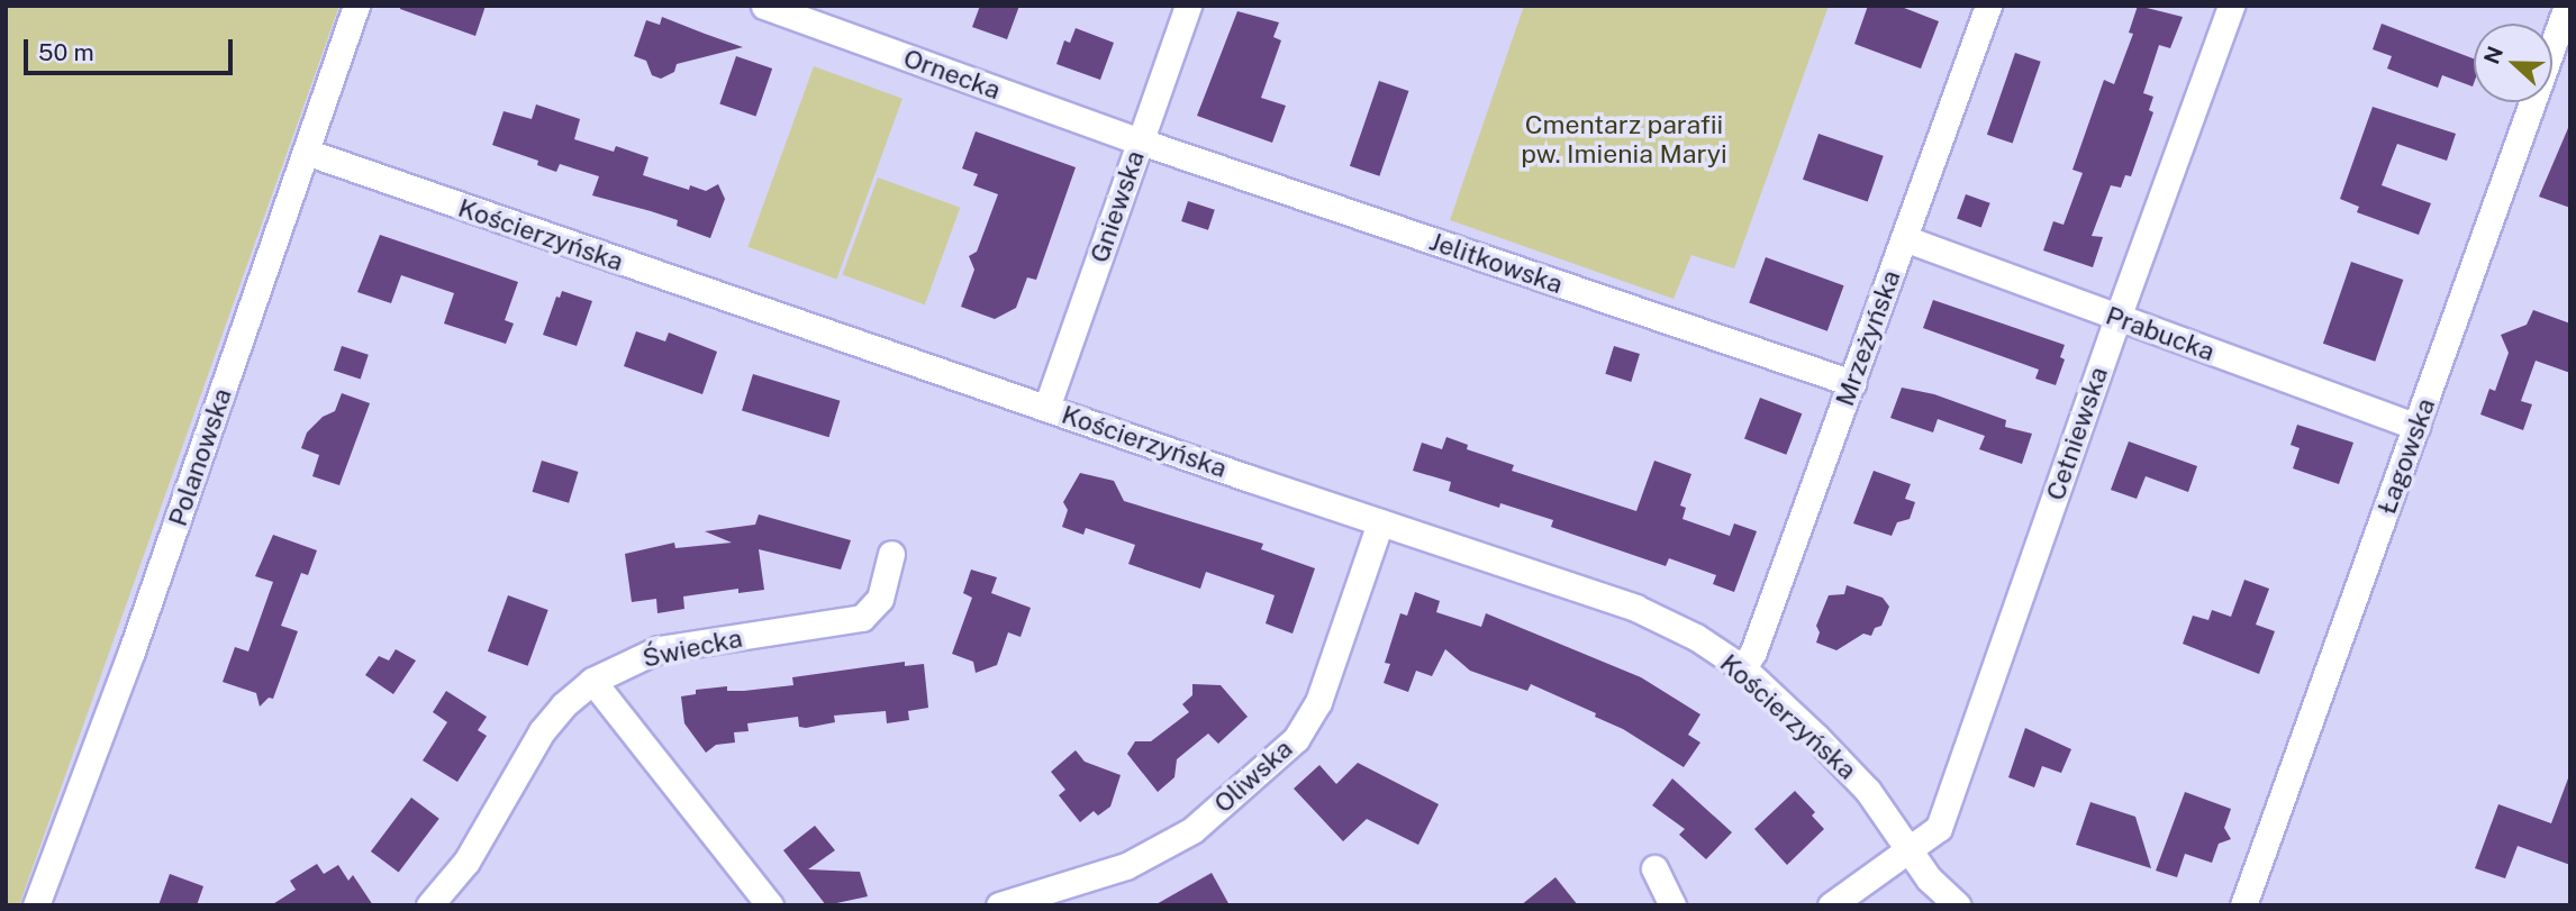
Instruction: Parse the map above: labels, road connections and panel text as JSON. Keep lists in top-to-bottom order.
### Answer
{
  "streets": {
    "street": [
      "Ornecka",
      "Gniewska",
      "Kościerzyńska",
      "Jelitkowska",
      "Prabucka",
      "Mrzeżyńska",
      "Cetniewska",
      "Łagowska",
      "Polanowska",
      "Świecka",
      "Oliwska"
    ]
  },
  "crossings": [
    ["Ornecka", "Gniewska"],
    ["Ornecka", "Jelitkowska"],
    ["Gniewska", "Kościerzyńska"],
    ["Gniewska", "Jelitkowska"],
    ["Kościerzyńska", "Mrzeżyńska"],
    ["Kościerzyńska", "Cetniewska"],
    ["Kościerzyńska", "Polanowska"],
    ["Kościerzyńska", "Oliwska"],
    ["Jelitkowska", "Mrzeżyńska"],
    ["Prabucka", "Mrzeżyńska"],
    ["Prabucka", "Cetniewska"],
    ["Prabucka", "Łagowska"]
  ],
  "parks": ["Cmentarz parafii pw. Imienia Maryi"],
  "scale_bar": "50 m",
  "north": "left"
}
